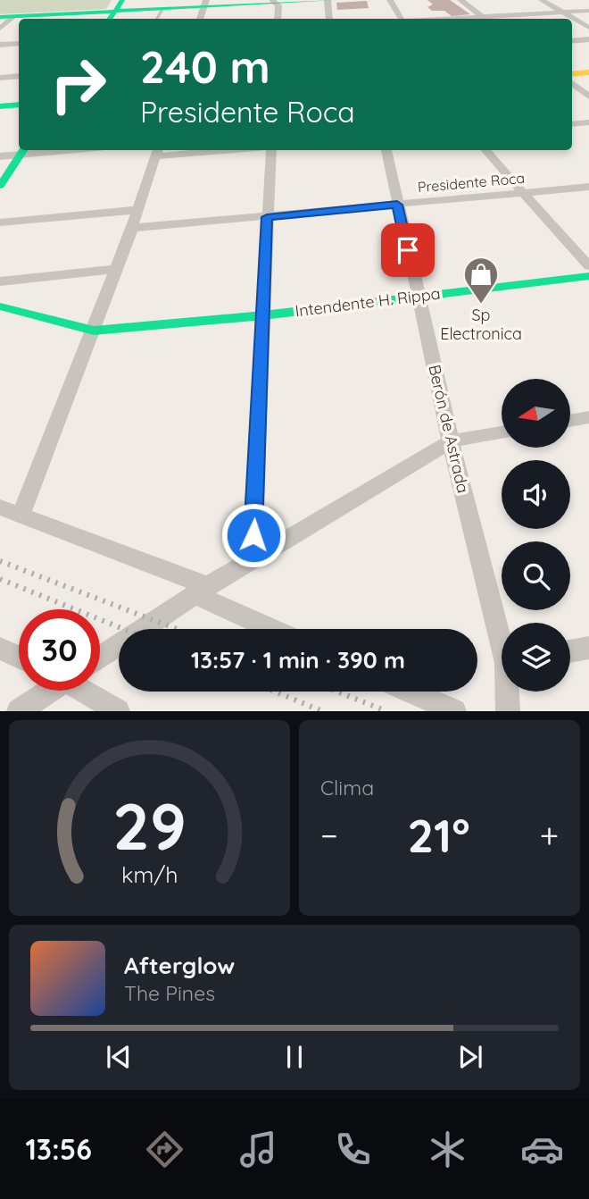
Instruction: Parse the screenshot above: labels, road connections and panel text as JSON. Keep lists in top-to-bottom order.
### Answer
{
  "streets": {
    "main road": ["Intendente H. Rippa"],
    "street": ["Presidente Roca", "Berón de Astrada"]
  },
  "crossings": [
    ["Presidente Roca", "Berón de Astrada"],
    ["Intendente H. Rippa", "Berón de Astrada"]
  ],
  "places": {
    "shop": ["Sp Electronica"]
  },
  "north": "left",
  "page": {
    "turn": ["240 m", "Presidente Roca"],
    "limit": "30",
    "trip": "13:57 · 1 min · 390 m",
    "tile": "Clima",
    "heat": ["−", "21°", "+"],
    "song": ["Afterglow", "The Pines"],
    "tabs": "13:56",
    "gauge": ["29", "km/h"]
  }
}
